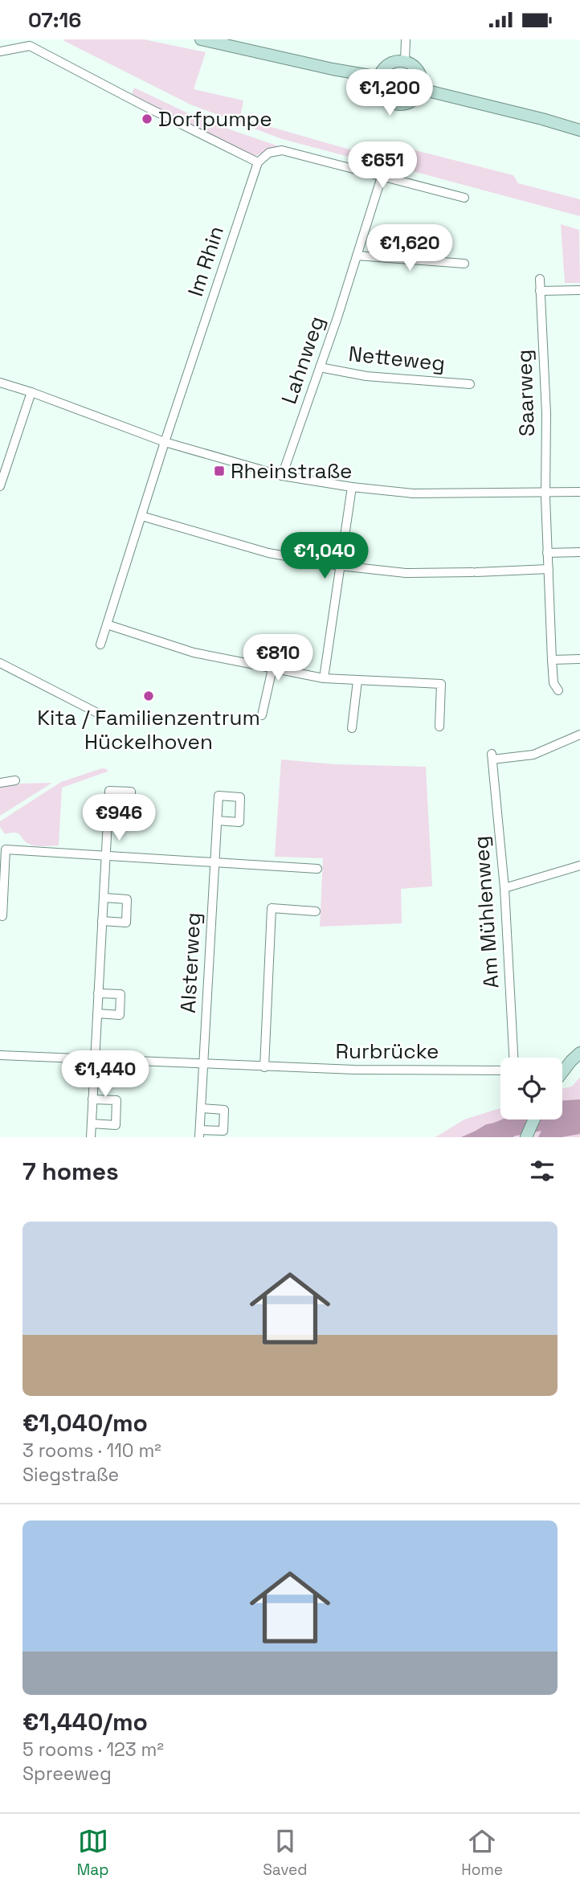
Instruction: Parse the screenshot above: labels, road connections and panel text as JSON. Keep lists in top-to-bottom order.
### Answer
{
  "streets": {
    "street": [
      "Im Rhin",
      "Netteweg",
      "Lahnweg",
      "Saarweg",
      "Am Mühlenweg",
      "Alsterweg",
      "Rurbrücke"
    ]
  },
  "crossings": [
    ["Netteweg", "Lahnweg"],
    ["Alsterweg", "Rurbrücke"]
  ],
  "places": {
    "other": ["Dorfpumpe", "Kita / Familienzentrum Hückelhoven"],
    "transit": ["Rheinstraße"]
  },
  "page": {
    "status": "07:16",
    "price": [
      "€1,200",
      "€651",
      "€1,620",
      "€1,040",
      "€810",
      "€946",
      "€1,440"
    ],
    "heading": "7 homes",
    "list": [
      {
        "name": "€1,040/mo",
        "note": "3 rooms · 110 m² · Siegstraße"
      },
      {
        "name": "€1,440/mo",
        "note": "5 rooms · 123 m² · Spreeweg"
      }
    ],
    "tabs": ["Map", "Saved", "Home"]
  }
}
